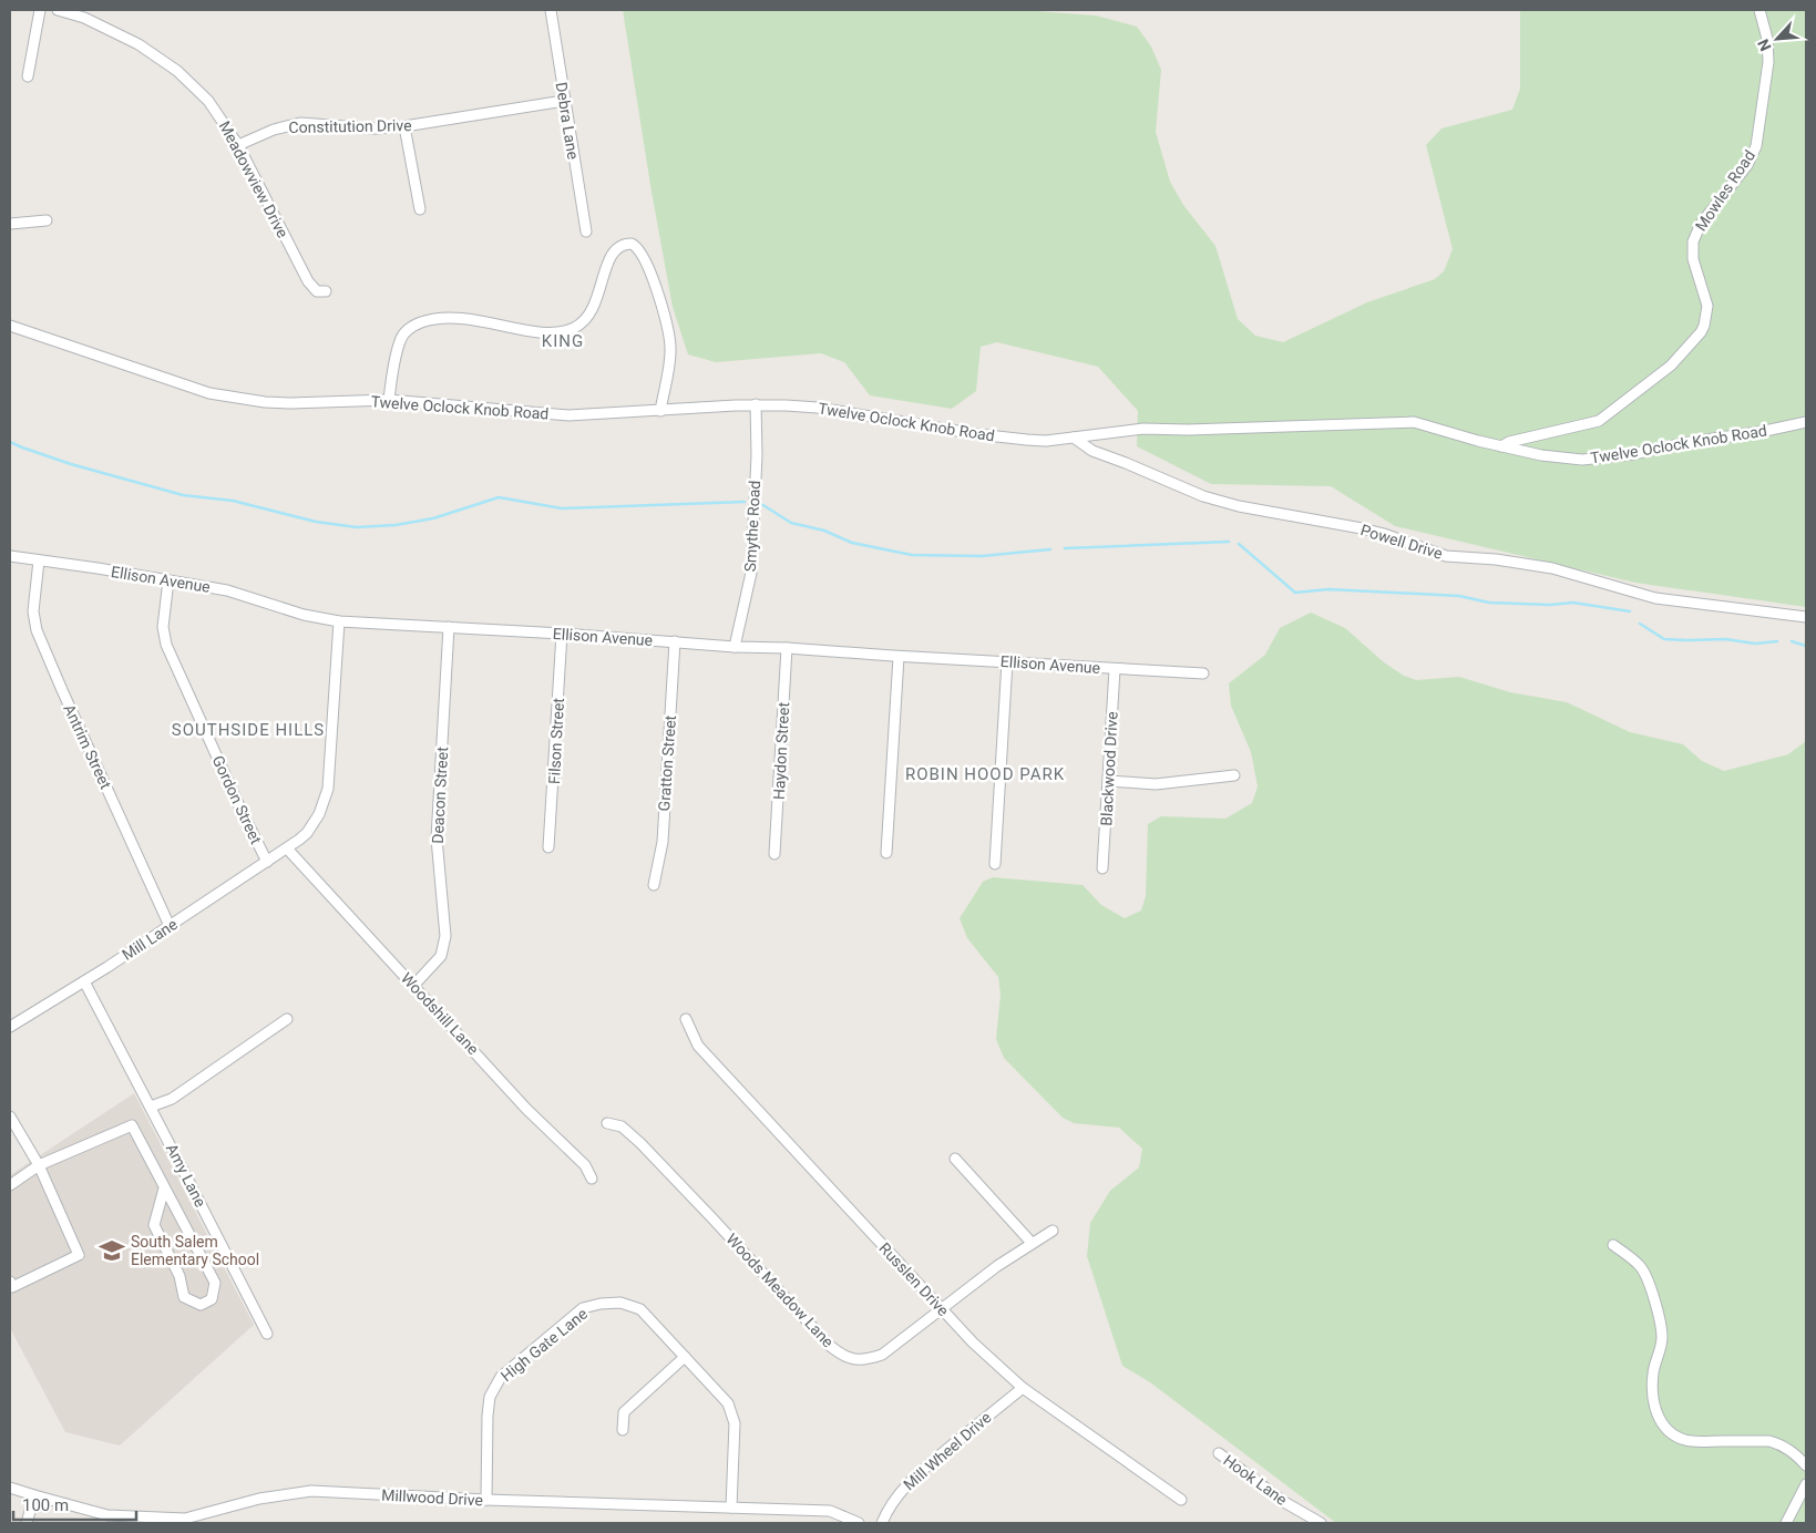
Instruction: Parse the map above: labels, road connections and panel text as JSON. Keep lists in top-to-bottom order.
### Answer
{
  "streets": {
    "street": [
      "Debra Lane",
      "Constitution Drive",
      "Meadowview Drive",
      "Mowles Road",
      "Twelve Oclock Knob Road",
      "Smythe Road",
      "Powell Drive",
      "Ellison Avenue",
      "Filson Street",
      "Antrim Street",
      "Haydon Street",
      "Gratton Street",
      "Blackwood Drive",
      "Deacon Street",
      "Gordon Street",
      "Mill Lane",
      "Woodshill Lane",
      "Amy Lane",
      "Russlen Drive",
      "Woods Meadow Lane",
      "High Gate Lane",
      "Mill Wheel Drive",
      "Hook Lane",
      "Millwood Drive"
    ]
  },
  "crossings": [
    ["Debra Lane", "Constitution Drive"],
    ["Constitution Drive", "Meadowview Drive"],
    ["Mowles Road", "Twelve Oclock Knob Road"],
    ["Twelve Oclock Knob Road", "Smythe Road"],
    ["Twelve Oclock Knob Road", "Powell Drive"],
    ["Smythe Road", "Ellison Avenue"],
    ["Ellison Avenue", "Filson Street"],
    ["Ellison Avenue", "Antrim Street"],
    ["Ellison Avenue", "Haydon Street"],
    ["Ellison Avenue", "Gratton Street"],
    ["Ellison Avenue", "Blackwood Drive"],
    ["Ellison Avenue", "Deacon Street"],
    ["Ellison Avenue", "Gordon Street"],
    ["Ellison Avenue", "Mill Lane"],
    ["Antrim Street", "Mill Lane"],
    ["Deacon Street", "Woodshill Lane"],
    ["Gordon Street", "Mill Lane"],
    ["Mill Lane", "Woodshill Lane"],
    ["Mill Lane", "Amy Lane"],
    ["Russlen Drive", "Woods Meadow Lane"],
    ["Russlen Drive", "Mill Wheel Drive"],
    ["High Gate Lane", "Millwood Drive"]
  ],
  "districts": ["KING", "SOUTHSIDE HILLS", "ROBIN HOOD PARK"],
  "places": {
    "school or university": ["South Salem Elementary School"]
  },
  "scale_bar": "100 m",
  "north": "bottom left"
}
